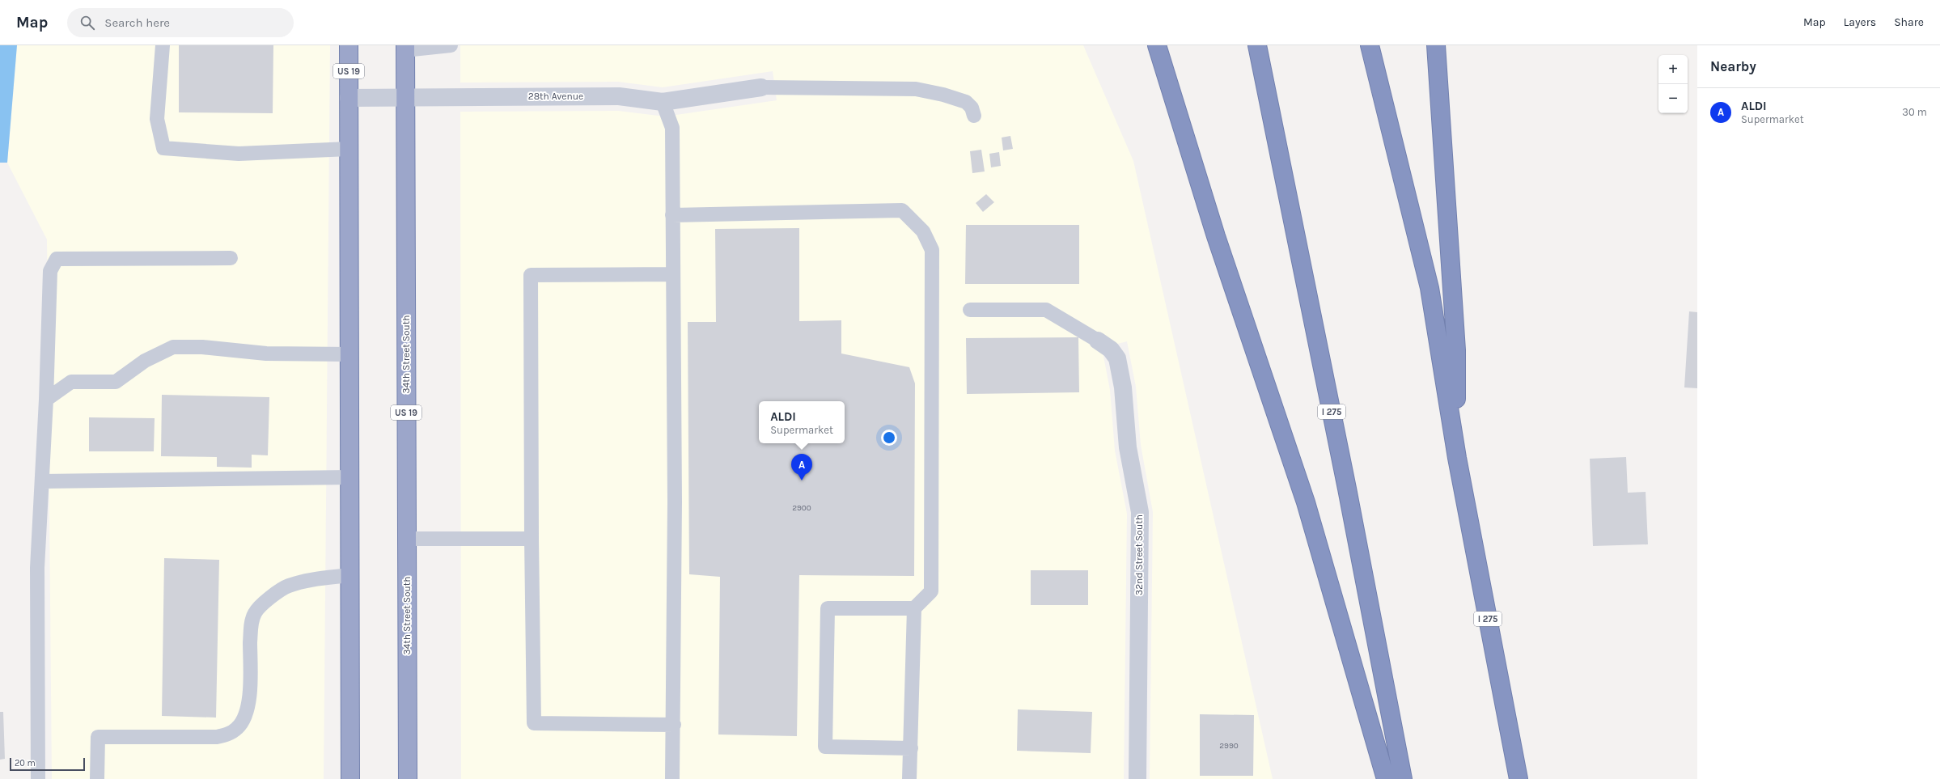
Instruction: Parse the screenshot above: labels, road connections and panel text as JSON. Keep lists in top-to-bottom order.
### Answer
{
  "streets": {
    "highway": ["US 19", "34th Street South", "I 275"],
    "street": ["28th Avenue", "32nd Street South"]
  },
  "crossings": [
    ["US 19", "28th Avenue"],
    ["28th Avenue", "34th Street South"]
  ],
  "house_numbers": ["2900", "2990"],
  "scale_bar": "20 m",
  "page": {
    "header": "Map",
    "search": "Search here",
    "nav": ["Map", "Layers", "Share"],
    "heading": "Nearby",
    "map_buttons": ["+", "−"],
    "list": [
      {
        "mark": "A",
        "name": "ALDI",
        "note": "Supermarket",
        "value": "30 m"
      }
    ],
    "popup": ["ALDI", "Supermarket"],
    "pins": "A",
    "scale": "20 m"
  }
}
